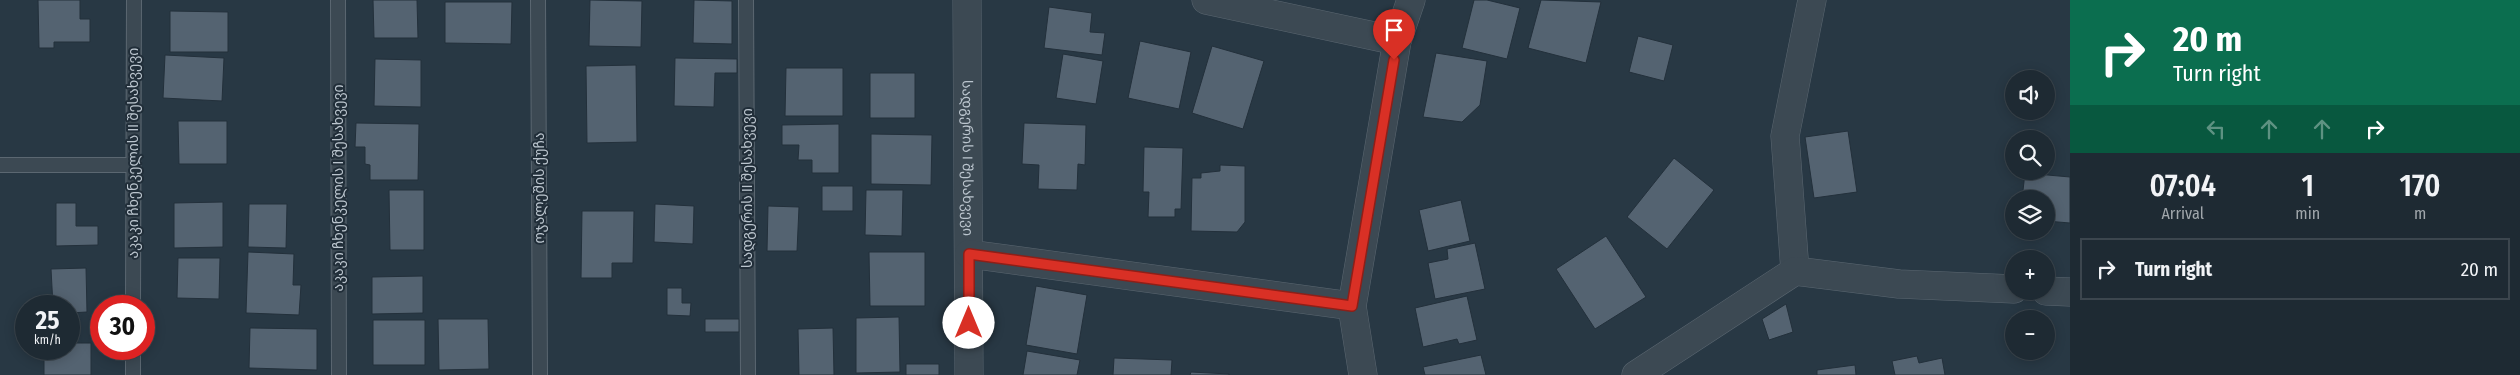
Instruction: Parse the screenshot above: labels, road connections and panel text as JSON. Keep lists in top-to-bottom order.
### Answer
{
  "streets": {
    "street": ["სადგერის I შესახვევი"],
    "lane": [
      "აკაკი ჩხენკელის II შესახვევი",
      "აკაკი ჩხენკელის I შესახვევი",
      "ოჯალეშის ქუჩა",
      "სადგერის II შესახვევი"
    ]
  },
  "page": {
    "turn": ["20 m", "Turn right"],
    "map_buttons": ["+", "−"],
    "eta": [
      "07:04",
      "Arrival",
      "1",
      "min",
      "170",
      "m"
    ],
    "list": [
      {
        "name": "Turn right",
        "value": "20 m"
      }
    ],
    "speed": "25 km/h",
    "limit": "30"
  }
}
